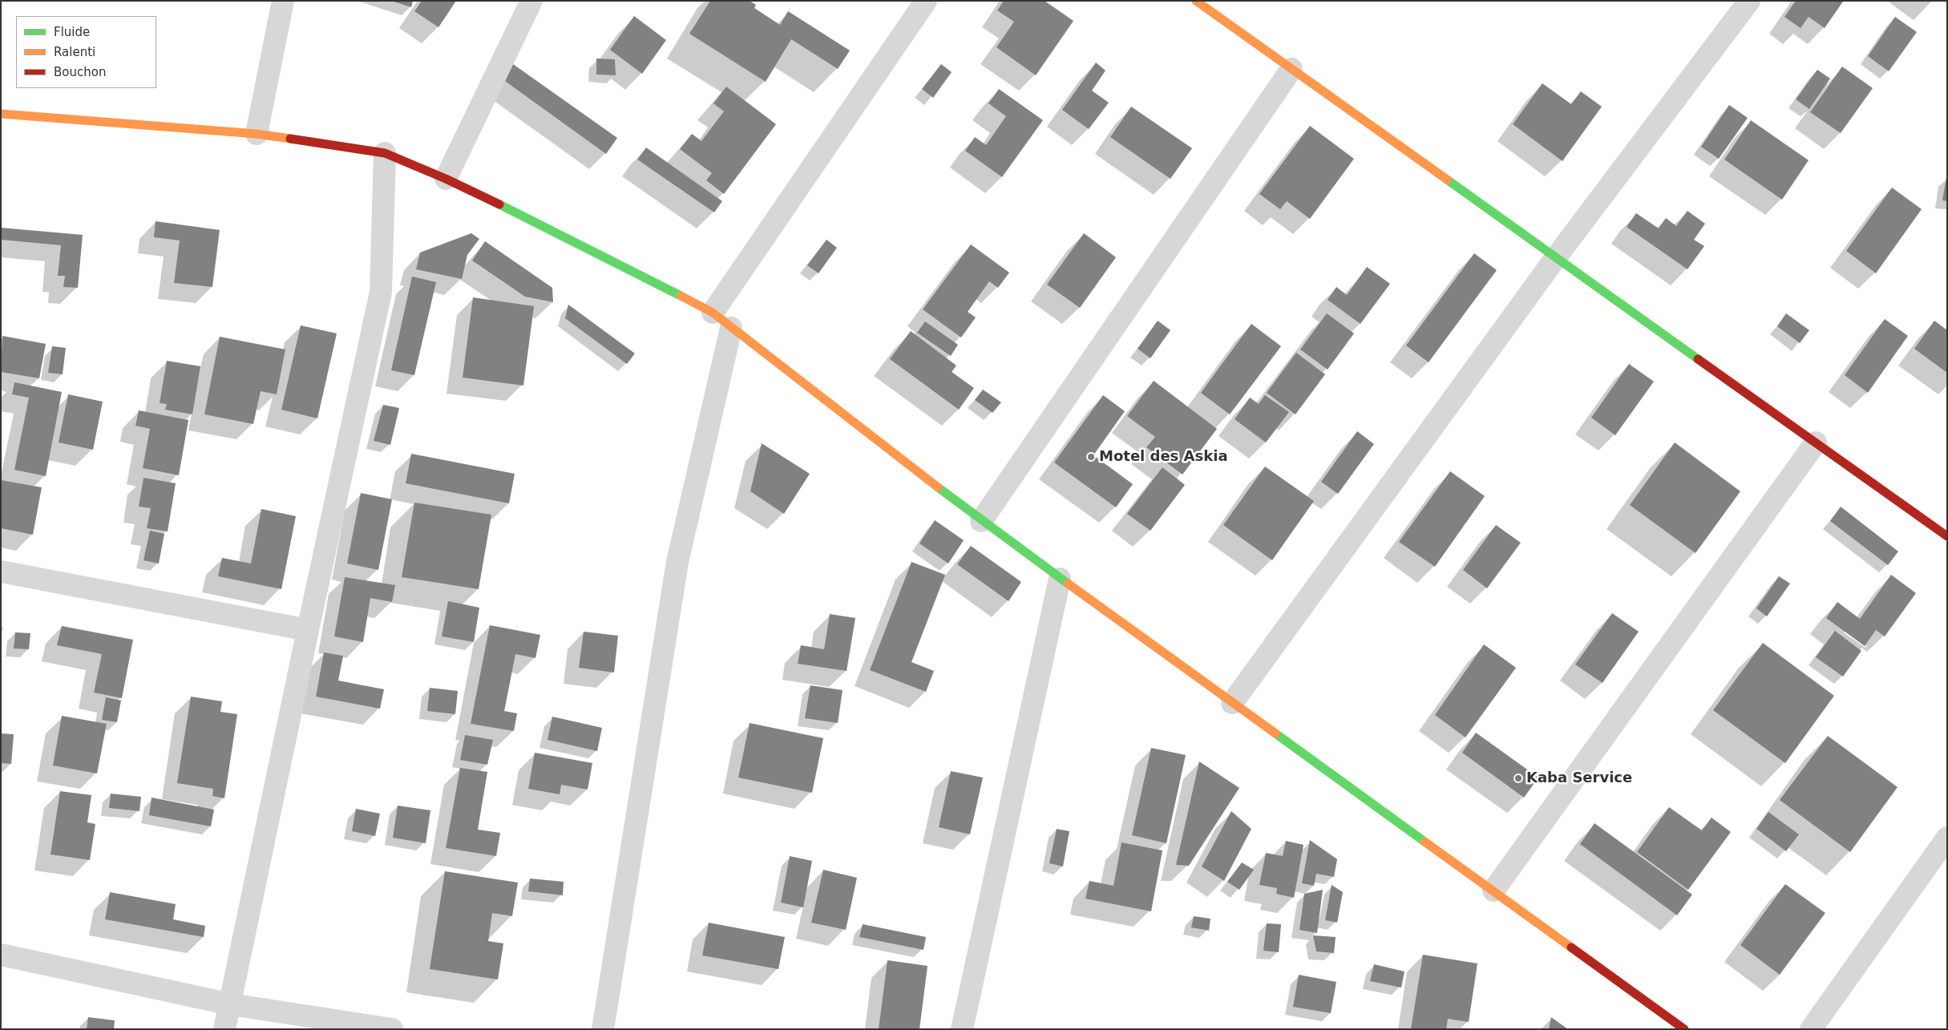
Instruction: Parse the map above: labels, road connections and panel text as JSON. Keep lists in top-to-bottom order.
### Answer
{
  "places": ["Motel des Askia", "Kaba Service"],
  "legend": ["Fluide", "Ralenti", "Bouchon"]
}
